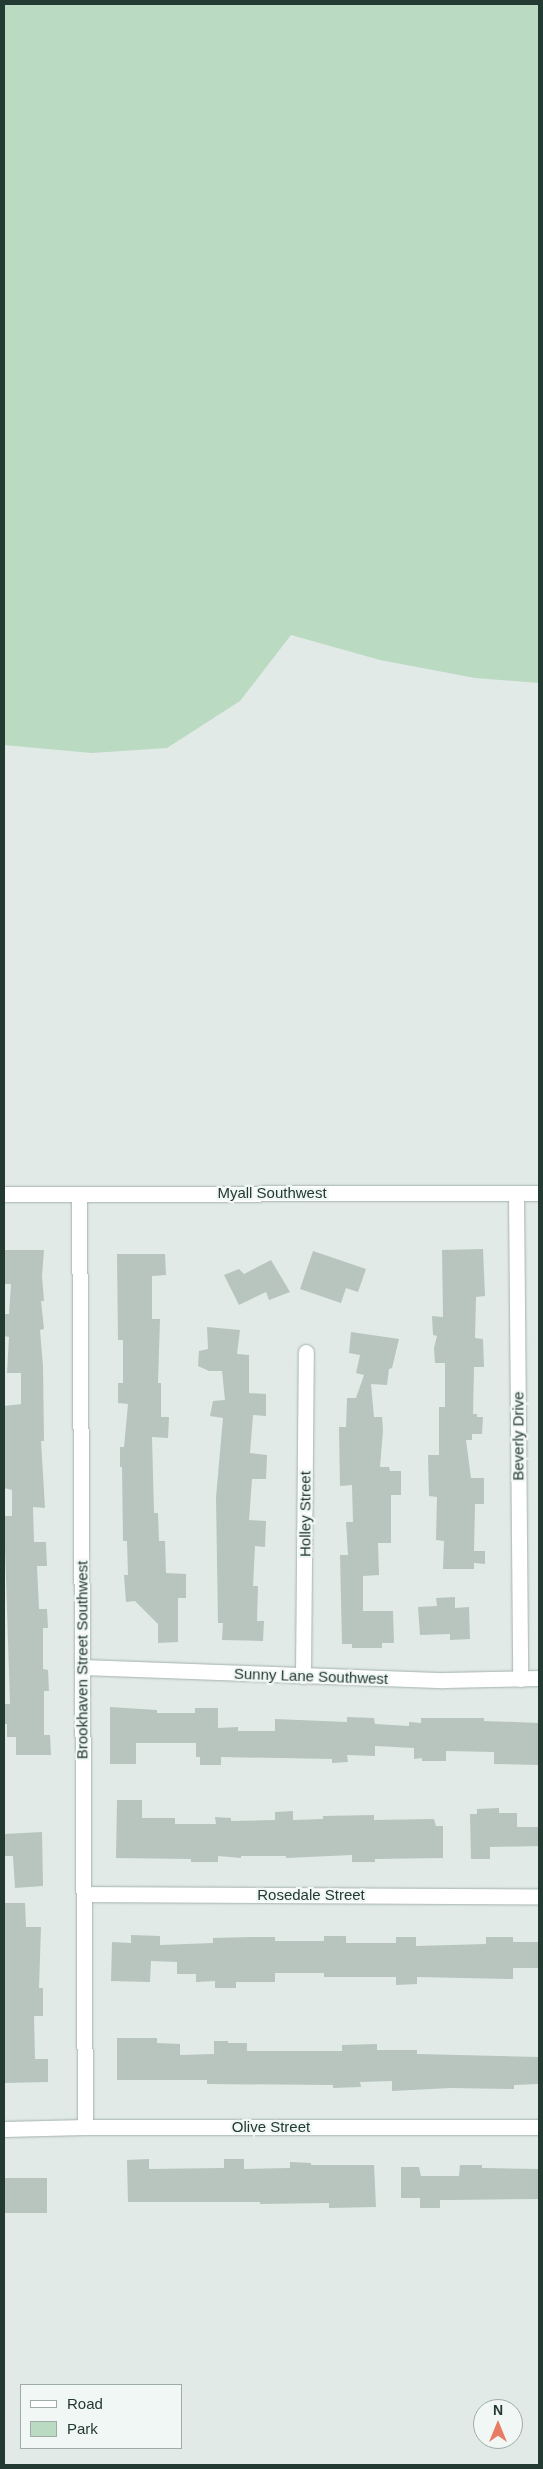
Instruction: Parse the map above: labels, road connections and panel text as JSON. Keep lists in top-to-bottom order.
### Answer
{
  "streets": {
    "street": [
      "Myall Southwest",
      "Beverly Drive",
      "Holley Street",
      "Brookhaven Street Southwest",
      "Sunny Lane Southwest",
      "Rosedale Street",
      "Olive Street"
    ]
  },
  "crossings": [
    ["Myall Southwest", "Beverly Drive"],
    ["Myall Southwest", "Brookhaven Street Southwest"],
    ["Beverly Drive", "Sunny Lane Southwest"],
    ["Holley Street", "Sunny Lane Southwest"],
    ["Brookhaven Street Southwest", "Sunny Lane Southwest"],
    ["Brookhaven Street Southwest", "Rosedale Street"],
    ["Brookhaven Street Southwest", "Olive Street"]
  ],
  "legend": ["Road", "Park"],
  "north": "top"
}
